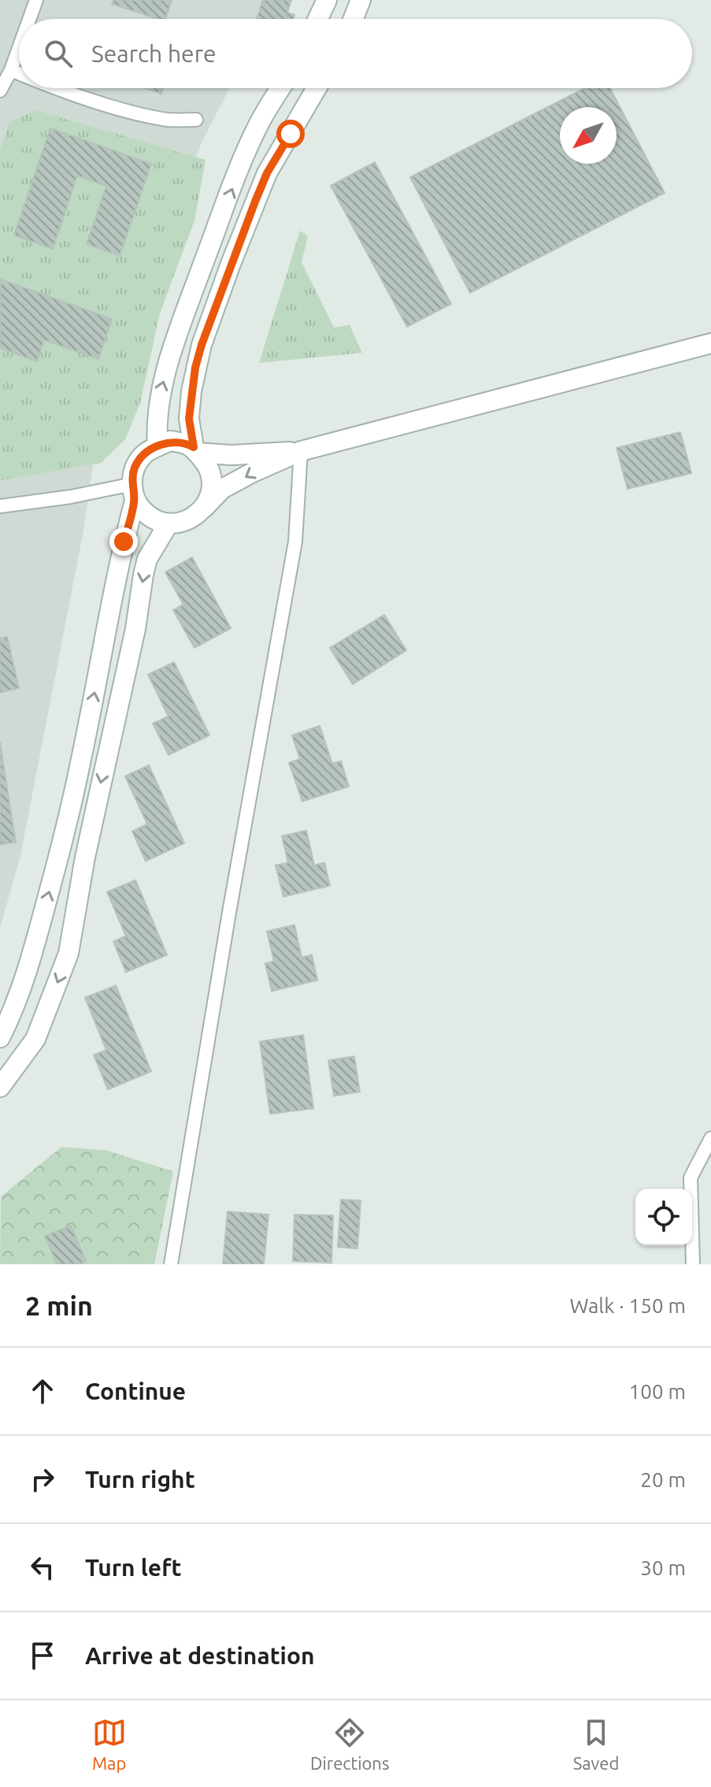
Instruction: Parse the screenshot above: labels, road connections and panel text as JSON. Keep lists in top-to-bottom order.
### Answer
{
  "north": "bottom left",
  "page": {
    "search": "Search here",
    "heading": ["2 min", "Walk · 150 m"],
    "list": [
      ["Continue", "100 m"],
      ["Turn right", "20 m"],
      ["Turn left", "30 m"],
      "Arrive at destination"
    ],
    "nav": ["Map", "Directions", "Saved"]
  }
}
